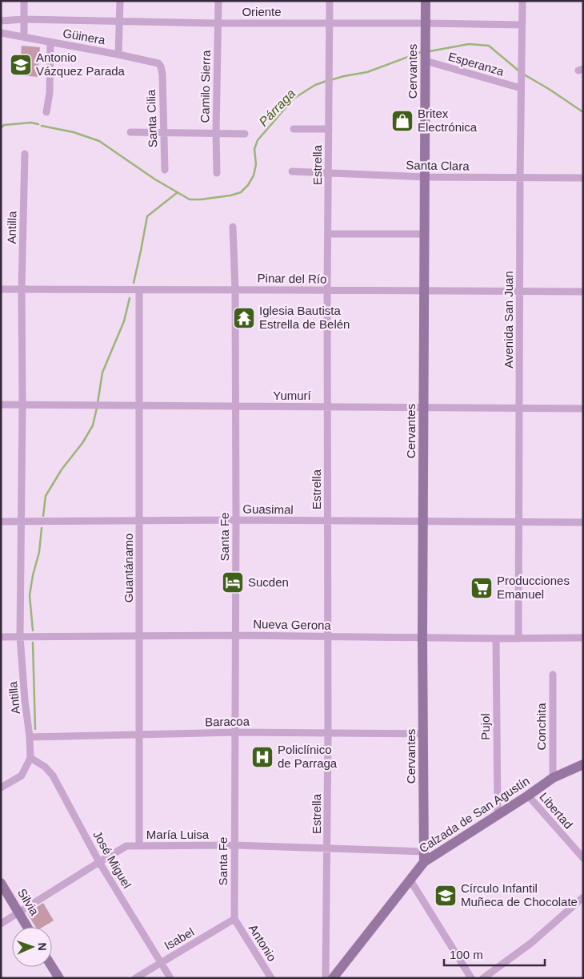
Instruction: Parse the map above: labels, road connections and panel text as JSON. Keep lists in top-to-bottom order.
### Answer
{
  "streets": {
    "street": [
      "Oriente",
      "Güinera",
      "Esperanza",
      "Cervantes",
      "Camilo Sierra",
      "Santa Cilia",
      "Estrella",
      "Santa Clara",
      "Antilla",
      "Pinar del Río",
      "Avenida San Juan",
      "Yumurí",
      "Guasimal",
      "Santa Fe",
      "Guantánamo",
      "Nueva Gerona",
      "Baracoa",
      "Pujol",
      "Conchita",
      "Libertad",
      "Calzada de San Agustín",
      "María Luisa",
      "José Miguel",
      "Silvia",
      "Isabel",
      "Antonio"
    ]
  },
  "crossings": [
    ["Oriente", "Cervantes"],
    ["Oriente", "Camilo Sierra"],
    ["Oriente", "Estrella"],
    ["Oriente", "Avenida San Juan"],
    ["Güinera", "Santa Cilia"],
    ["Esperanza", "Cervantes"],
    ["Esperanza", "Avenida San Juan"],
    ["Cervantes", "Santa Clara"],
    ["Cervantes", "Pinar del Río"],
    ["Cervantes", "Yumurí"],
    ["Cervantes", "Guasimal"],
    ["Cervantes", "Nueva Gerona"],
    ["Cervantes", "Baracoa"],
    ["Cervantes", "Calzada de San Agustín"],
    ["Cervantes", "María Luisa"],
    ["Estrella", "Santa Clara"],
    ["Estrella", "Pinar del Río"],
    ["Estrella", "Yumurí"],
    ["Estrella", "Guasimal"],
    ["Estrella", "Nueva Gerona"],
    ["Estrella", "Baracoa"],
    ["Estrella", "María Luisa"],
    ["Santa Clara", "Avenida San Juan"],
    ["Antilla", "Pinar del Río"],
    ["Antilla", "Yumurí"],
    ["Antilla", "Guasimal"],
    ["Antilla", "Nueva Gerona"],
    ["Antilla", "Baracoa"],
    ["Antilla", "José Miguel"],
    ["Pinar del Río", "Avenida San Juan"],
    ["Pinar del Río", "Santa Fe"],
    ["Pinar del Río", "Guantánamo"],
    ["Avenida San Juan", "Yumurí"],
    ["Avenida San Juan", "Guasimal"],
    ["Avenida San Juan", "Nueva Gerona"],
    ["Yumurí", "Santa Fe"],
    ["Yumurí", "Guantánamo"],
    ["Guasimal", "Santa Fe"],
    ["Guasimal", "Guantánamo"],
    ["Santa Fe", "Nueva Gerona"],
    ["Santa Fe", "Baracoa"],
    ["Santa Fe", "María Luisa"],
    ["Santa Fe", "Isabel"],
    ["Santa Fe", "Antonio"],
    ["Guantánamo", "Nueva Gerona"],
    ["Guantánamo", "Baracoa"],
    ["Guantánamo", "María Luisa"],
    ["Nueva Gerona", "Pujol"],
    ["Pujol", "Calzada de San Agustín"],
    ["Conchita", "Calzada de San Agustín"],
    ["Libertad", "Calzada de San Agustín"],
    ["Calzada de San Agustín", "María Luisa"],
    ["María Luisa", "José Miguel"],
    ["María Luisa", "Silvia"],
    ["José Miguel", "Isabel"],
    ["Isabel", "Antonio"]
  ],
  "water": ["Párraga"],
  "places": {
    "school or university": ["Antonio Vázquez Parada", "Círculo Infantil Muñeca de Chocolate"],
    "shop": ["Britex Electrónica"],
    "temple": ["Iglesia Bautista Estrella de Belén"],
    "hotel": ["Sucden"],
    "supermarket": ["Producciones Emanuel"],
    "hospital": ["Policlínico de Parraga"]
  },
  "scale_bar": "100 m",
  "north": "right"
}
